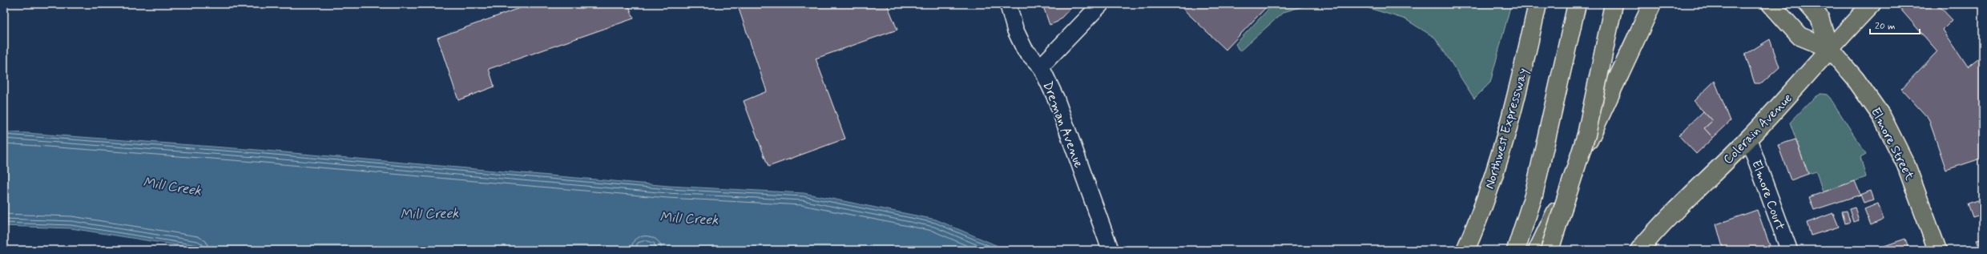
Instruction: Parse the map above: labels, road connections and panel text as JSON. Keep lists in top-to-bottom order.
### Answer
{
  "streets": {
    "main road": ["Northwest Expressway", "Colerain Avenue", "Elmore Street"],
    "street": ["Dreman Avenue", "Elmore Court"]
  },
  "crossings": [
    ["Colerain Avenue", "Elmore Street"],
    ["Colerain Avenue", "Elmore Court"]
  ],
  "water": ["Mill Creek"],
  "scale_bar": "20 m"
}
